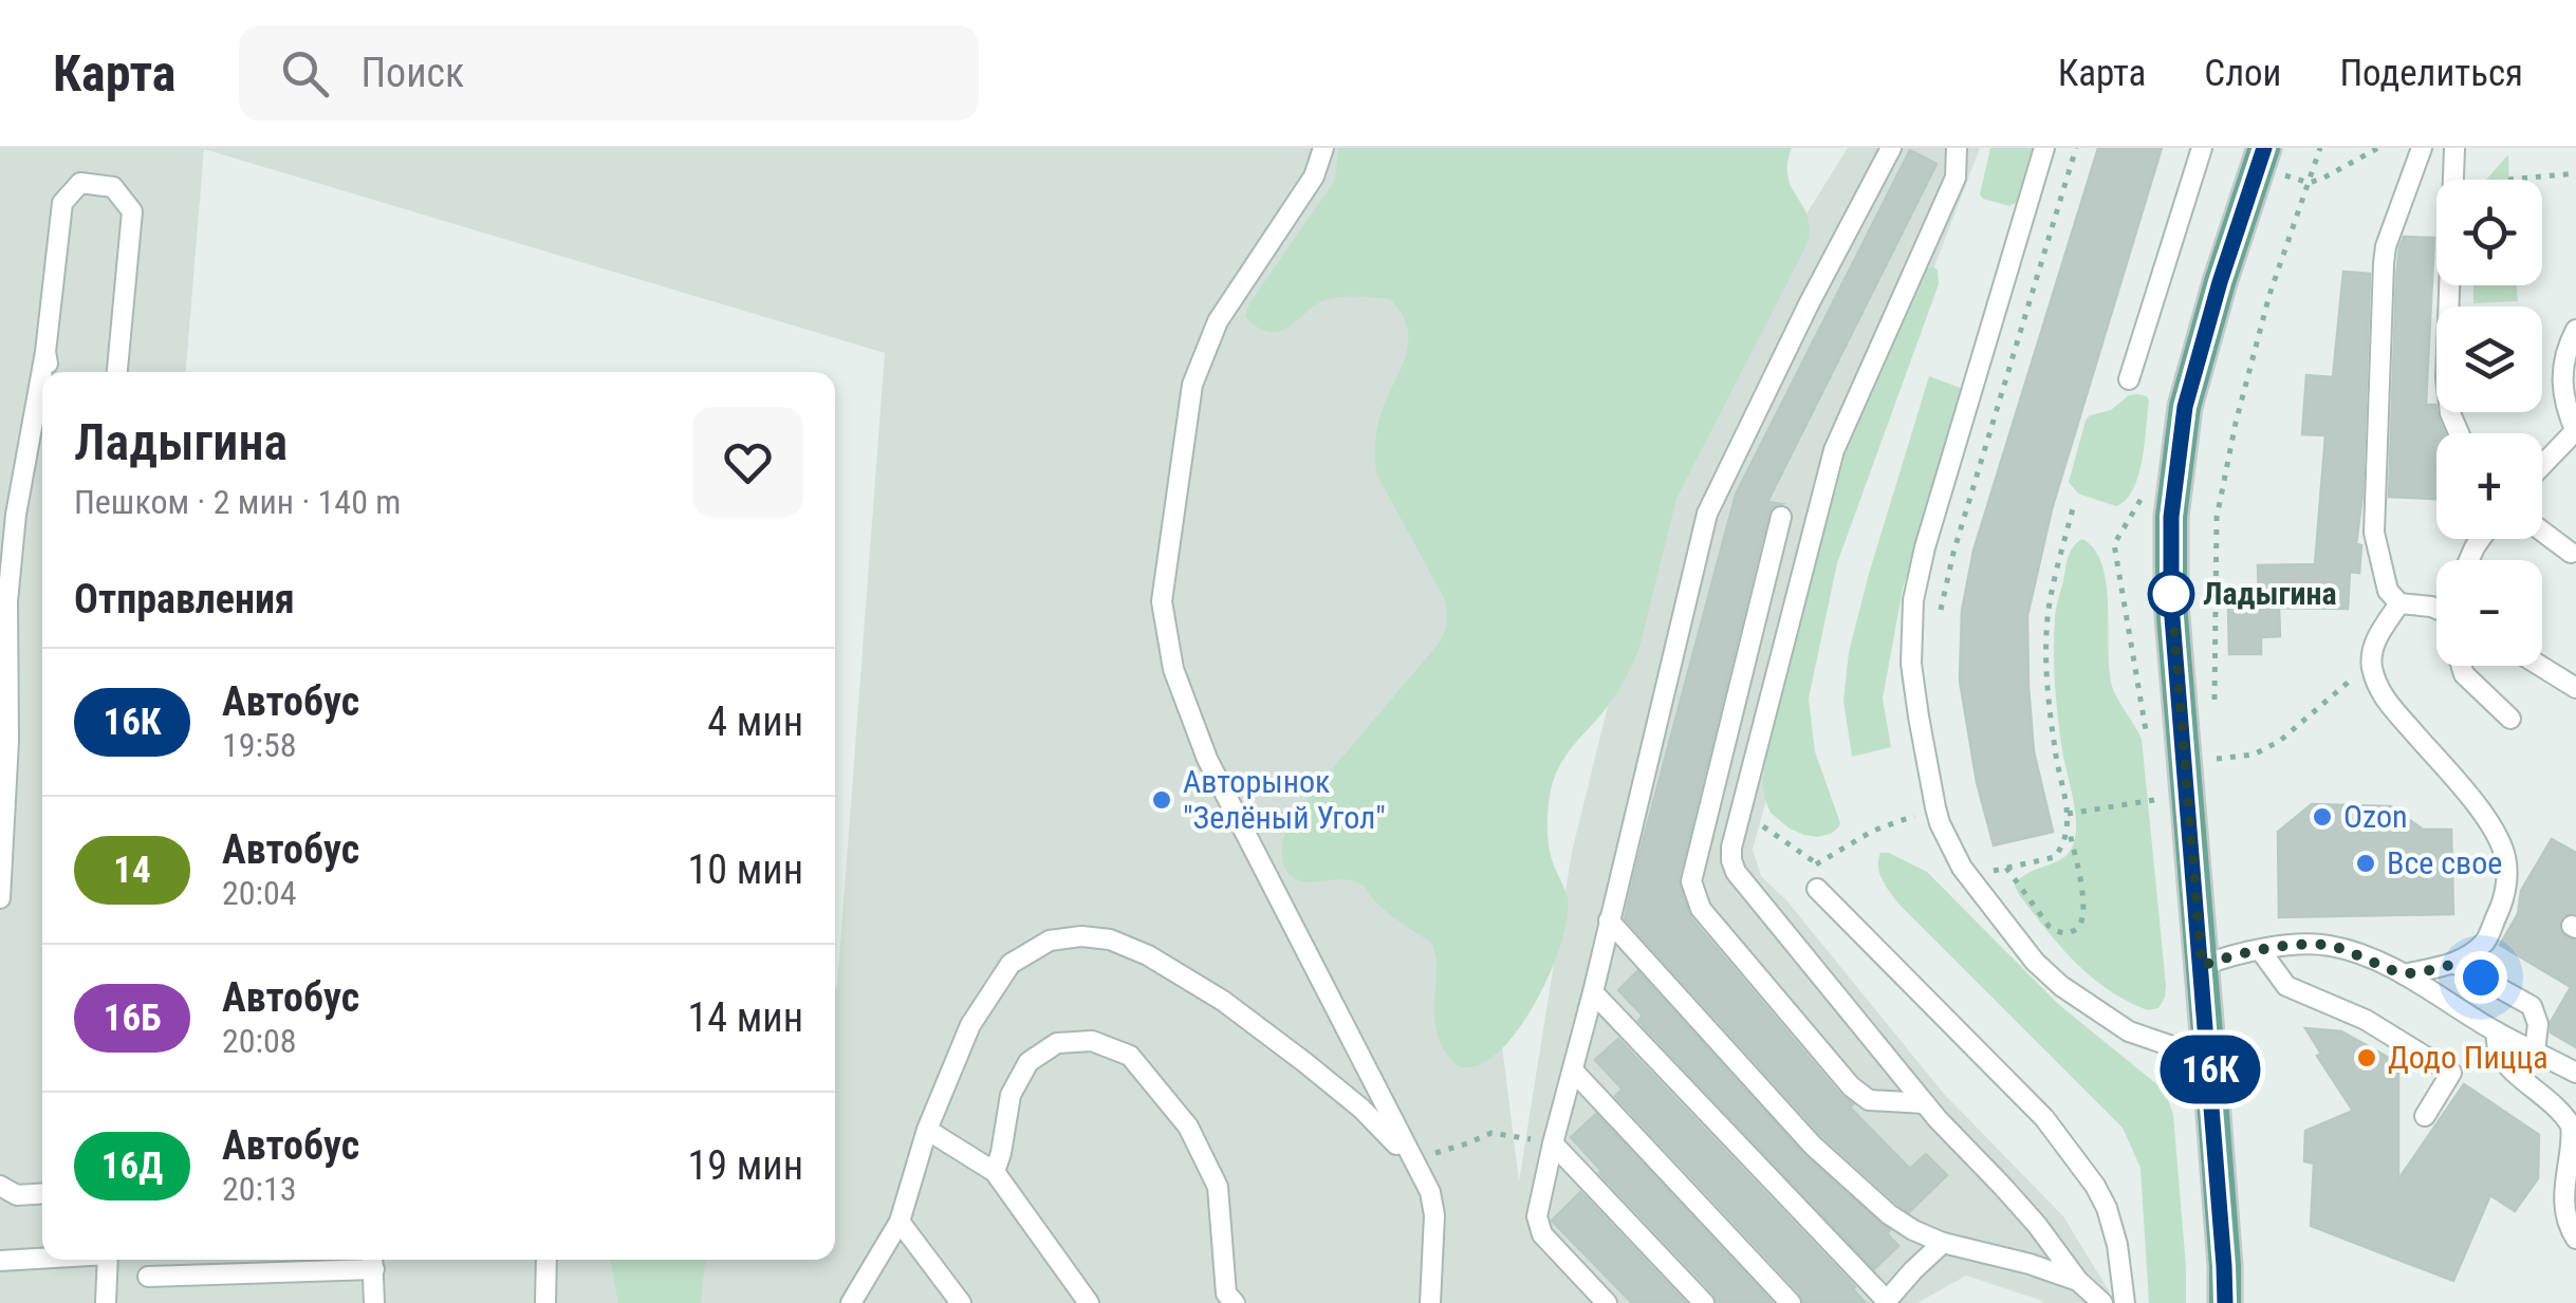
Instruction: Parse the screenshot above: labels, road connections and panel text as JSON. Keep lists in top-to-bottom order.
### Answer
{
  "places": [
    "Ладыгина",
    "Авторынок \"Зелёный Угол\"",
    "Ozon",
    "Все свое",
    "Додо Пицца"
  ],
  "lines": ["bus line 16К"],
  "page": {
    "header": "Карта",
    "search": "Поиск",
    "nav": ["Карта", "Слои", "Поделиться"],
    "on_map": "16К",
    "map_buttons": ["+", "−"],
    "heading": [
      ["Ладыгина", "Пешком · 2 мин · 140 m"],
      "Отправления"
    ],
    "list": [
      {
        "mark": "16К",
        "name": "Автобус",
        "note": "19:58",
        "value": "4 мин"
      },
      {
        "mark": "14",
        "name": "Автобус",
        "note": "20:04",
        "value": "10 мин"
      },
      {
        "mark": "16Б",
        "name": "Автобус",
        "note": "20:08",
        "value": "14 мин"
      },
      {
        "mark": "16Д",
        "name": "Автобус",
        "note": "20:13",
        "value": "19 мин"
      }
    ]
  }
}
